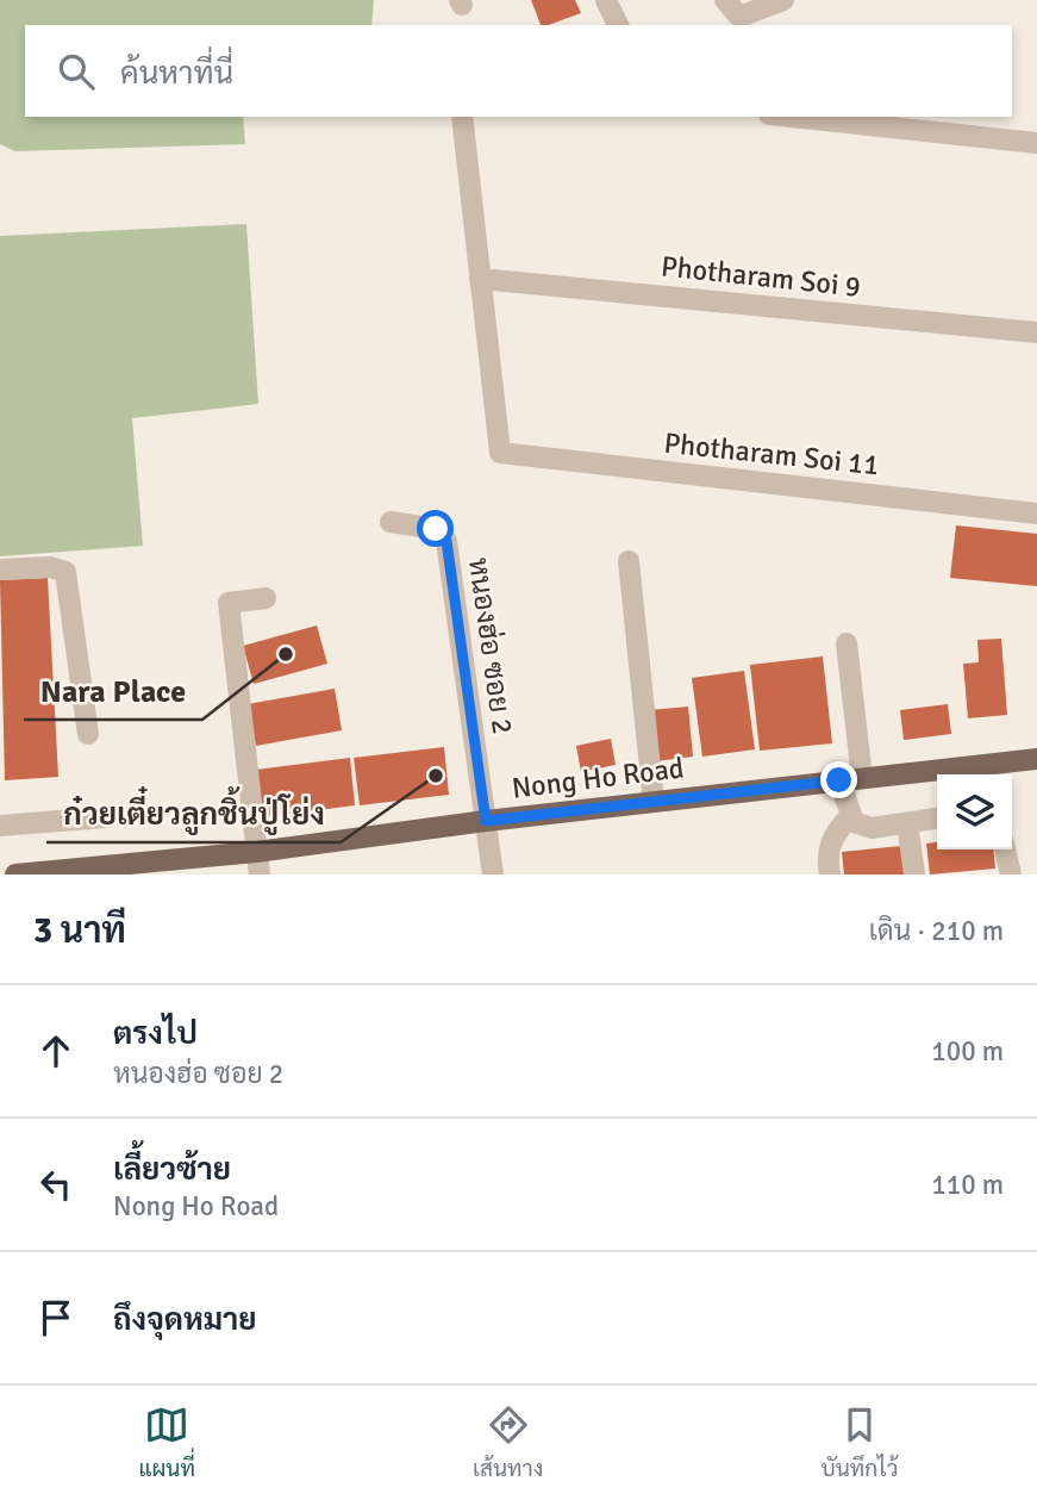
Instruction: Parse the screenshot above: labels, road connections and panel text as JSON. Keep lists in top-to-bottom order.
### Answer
{
  "streets": {
    "main road": ["Nong Ho Road"],
    "street": ["Photharam Soi 9", "Photharam Soi 11", "หนองฮ่อ ซอย 2"]
  },
  "crossings": [
    ["Photharam Soi 9", "Photharam Soi 11"],
    ["หนองฮ่อ ซอย 2", "Nong Ho Road"]
  ],
  "places": ["Nara Place", "ก๋วยเตี๋ยวลูกชิ้นปู่โย่ง"],
  "page": {
    "search": "ค้นหาที่นี่",
    "heading": ["3 นาที", "เดิน · 210 m"],
    "list": [
      ["ตรงไป", "หนองฮ่อ ซอย 2", "100 m"],
      ["เลี้ยวซ้าย", "Nong Ho Road", "110 m"],
      "ถึงจุดหมาย"
    ],
    "nav": ["แผนที่", "เส้นทาง", "บันทึกไว้"]
  }
}
